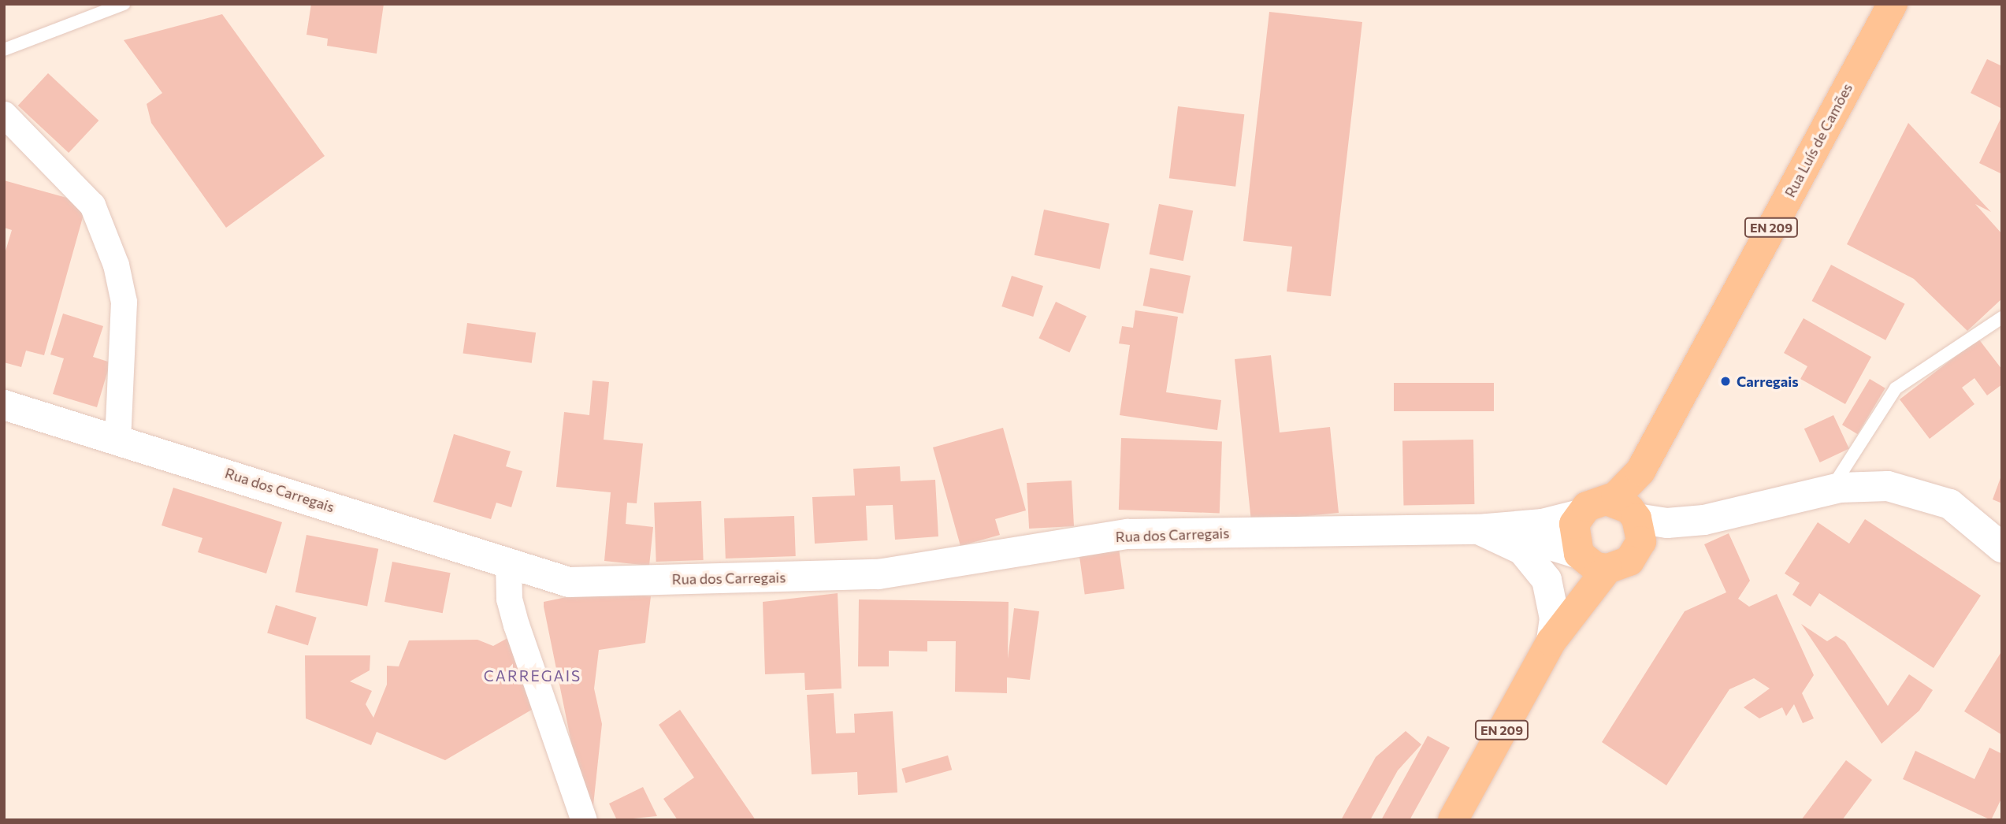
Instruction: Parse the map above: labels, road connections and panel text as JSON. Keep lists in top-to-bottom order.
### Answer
{
  "streets": {
    "main road": ["Rua Luís de Camões", "EN 209"],
    "street": ["Rua dos Carregais"]
  },
  "crossings": [
    ["Rua Luís de Camões", "EN 209"],
    ["Rua Luís de Camões", "Rua dos Carregais"],
    ["EN 209", "Rua dos Carregais"]
  ],
  "districts": ["CARREGAIS"],
  "places": ["Carregais"]
}
